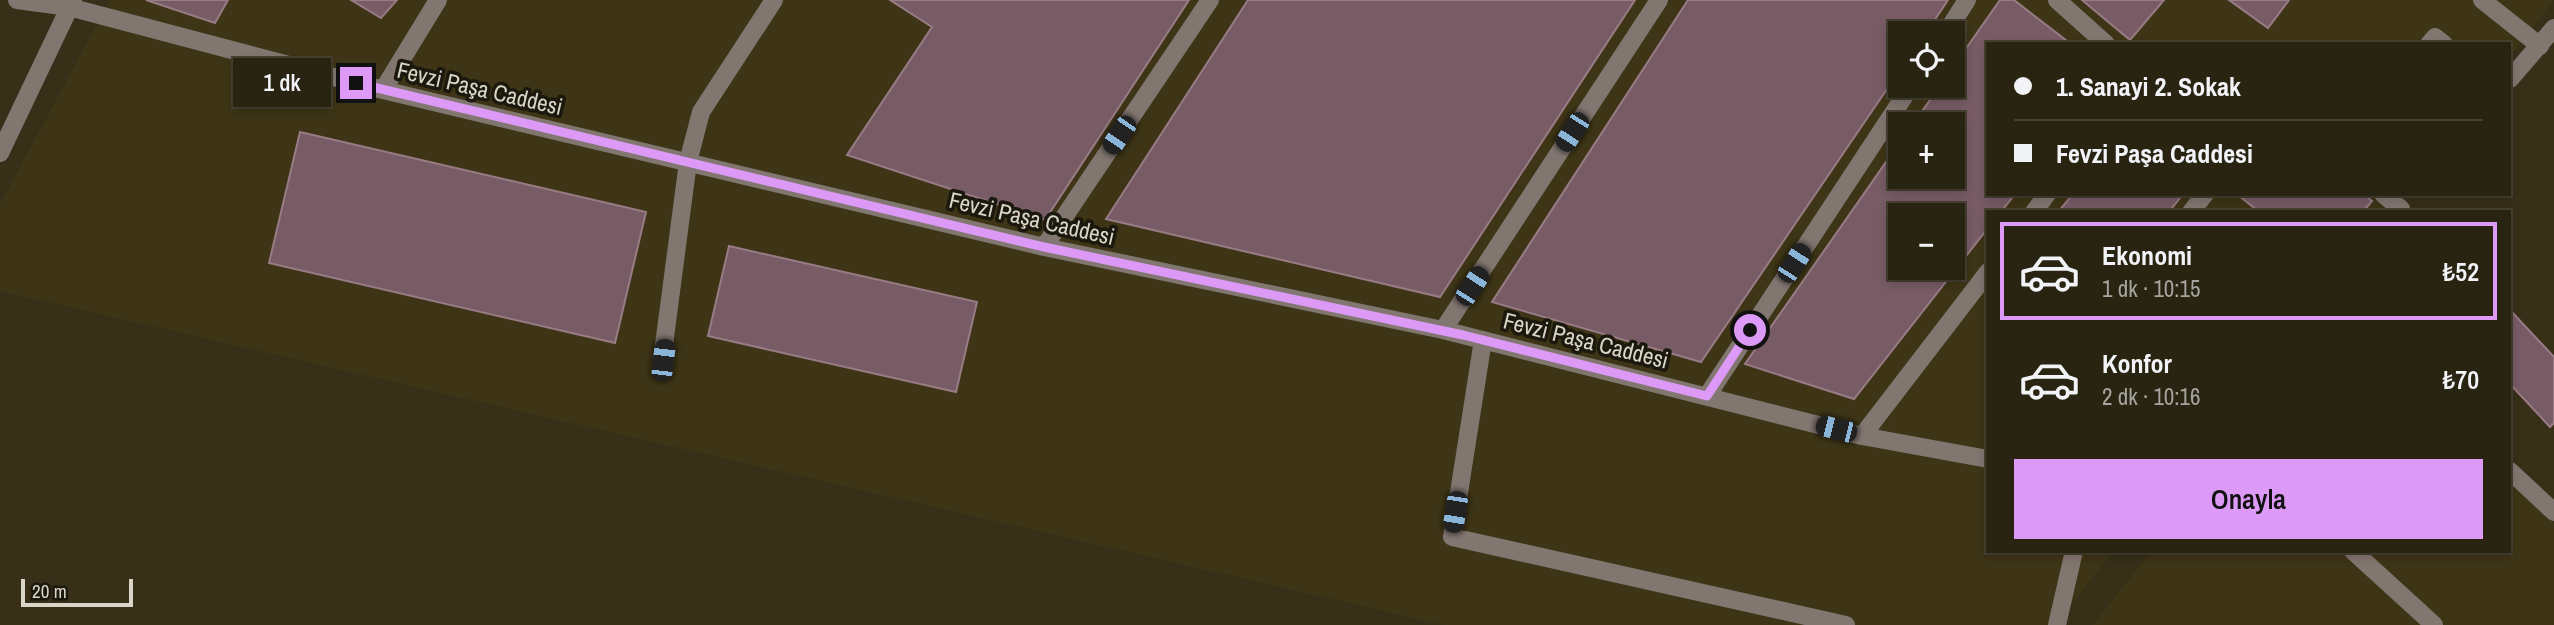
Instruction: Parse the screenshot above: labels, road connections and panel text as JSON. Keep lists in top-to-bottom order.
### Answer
{
  "streets": {
    "street": ["Fevzi Paşa Caddesi"]
  },
  "scale_bar": "20 m",
  "page": {
    "map_buttons": ["+", "−"],
    "banner": ["1. Sanayi 2. Sokak", "Fevzi Paşa Caddesi"],
    "bubble": "1 dk",
    "list": [
      {
        "name": "Ekonomi",
        "note": "1 dk · 10:15",
        "value": "₺52"
      },
      {
        "name": "Konfor",
        "note": "2 dk · 10:16",
        "value": "₺70"
      }
    ],
    "buttons": "Onayla",
    "scale": "20 m"
  }
}
